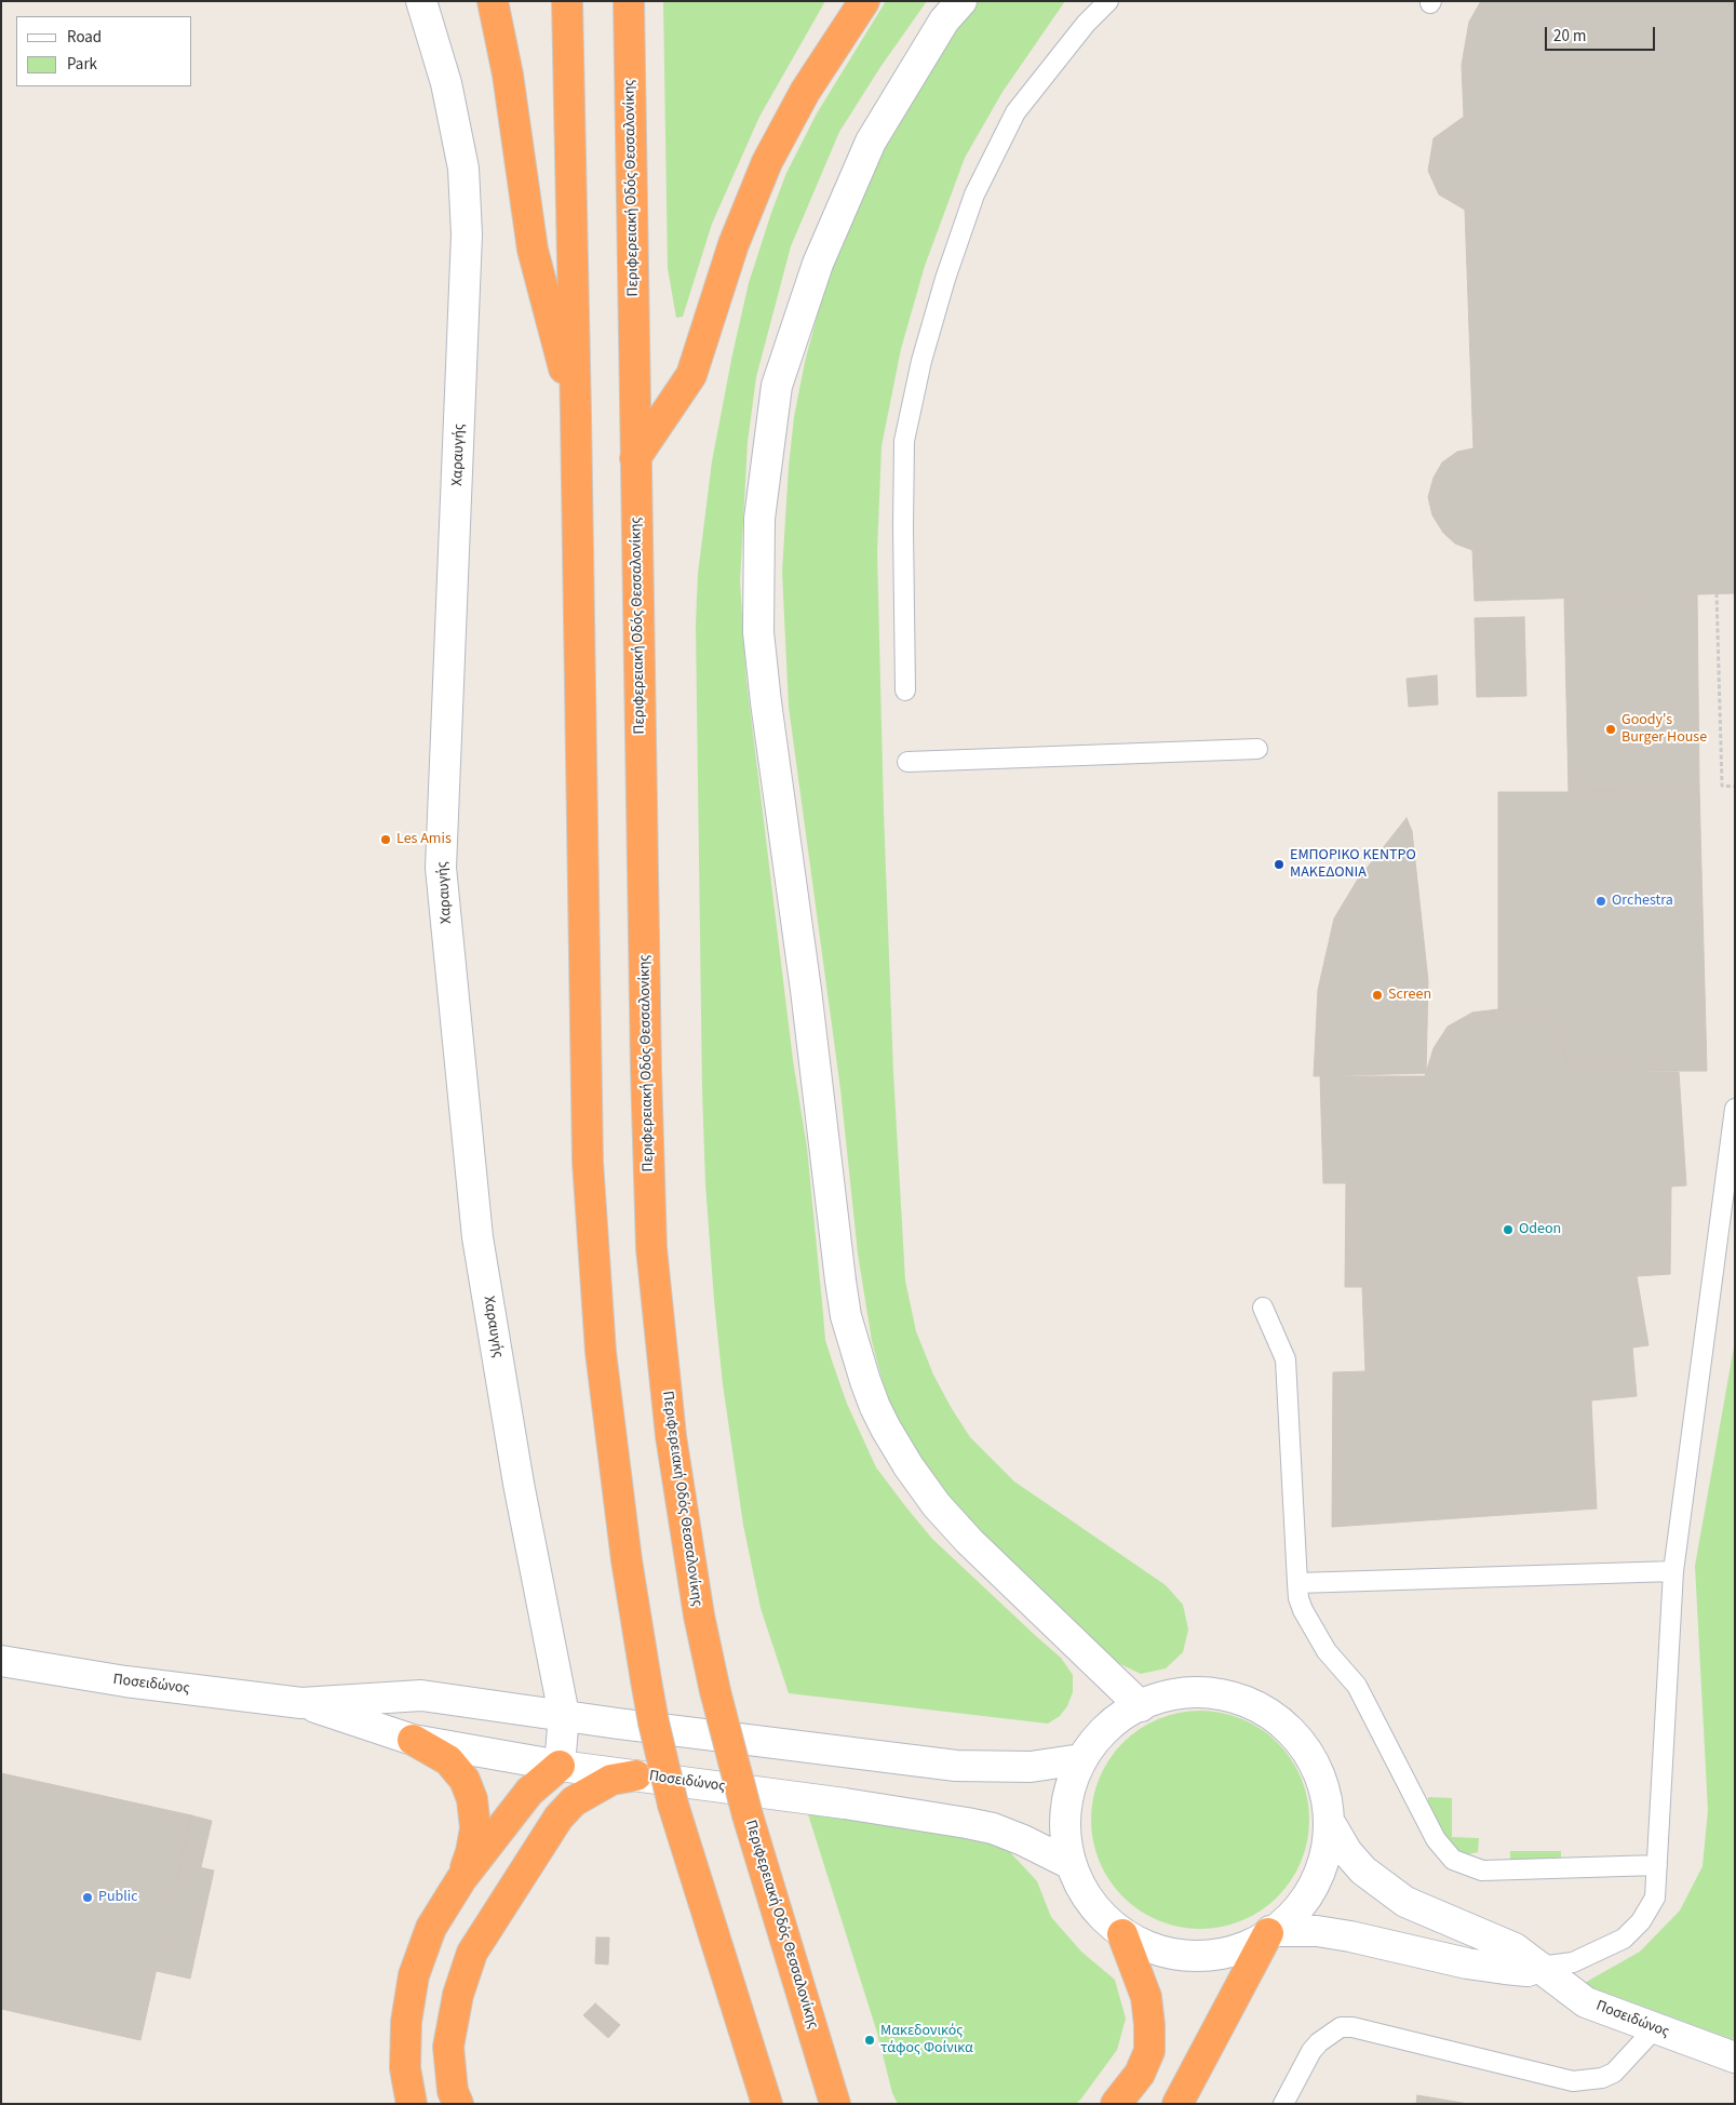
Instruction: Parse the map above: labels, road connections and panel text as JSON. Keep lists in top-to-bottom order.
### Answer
{
  "streets": {
    "highway": ["Περιφερειακή Οδός Θεσσαλονίκης"],
    "street": ["Χαραυγής", "Ποσειδώνος"]
  },
  "crossings": [
    ["Χαραυγής", "Ποσειδώνος"]
  ],
  "places": [
    "Goody's Burger House",
    "Les Amis",
    "ΕΜΠΟΡΙΚΟ ΚΕΝΤΡΟ ΜΑΚΕΔΟΝΙΑ",
    "Orchestra",
    "Screen",
    "Odeon",
    "Public",
    "Μακεδονικός τάφος Φοίνικα"
  ],
  "legend": ["Road", "Park"],
  "scale_bar": "20 m"
}
